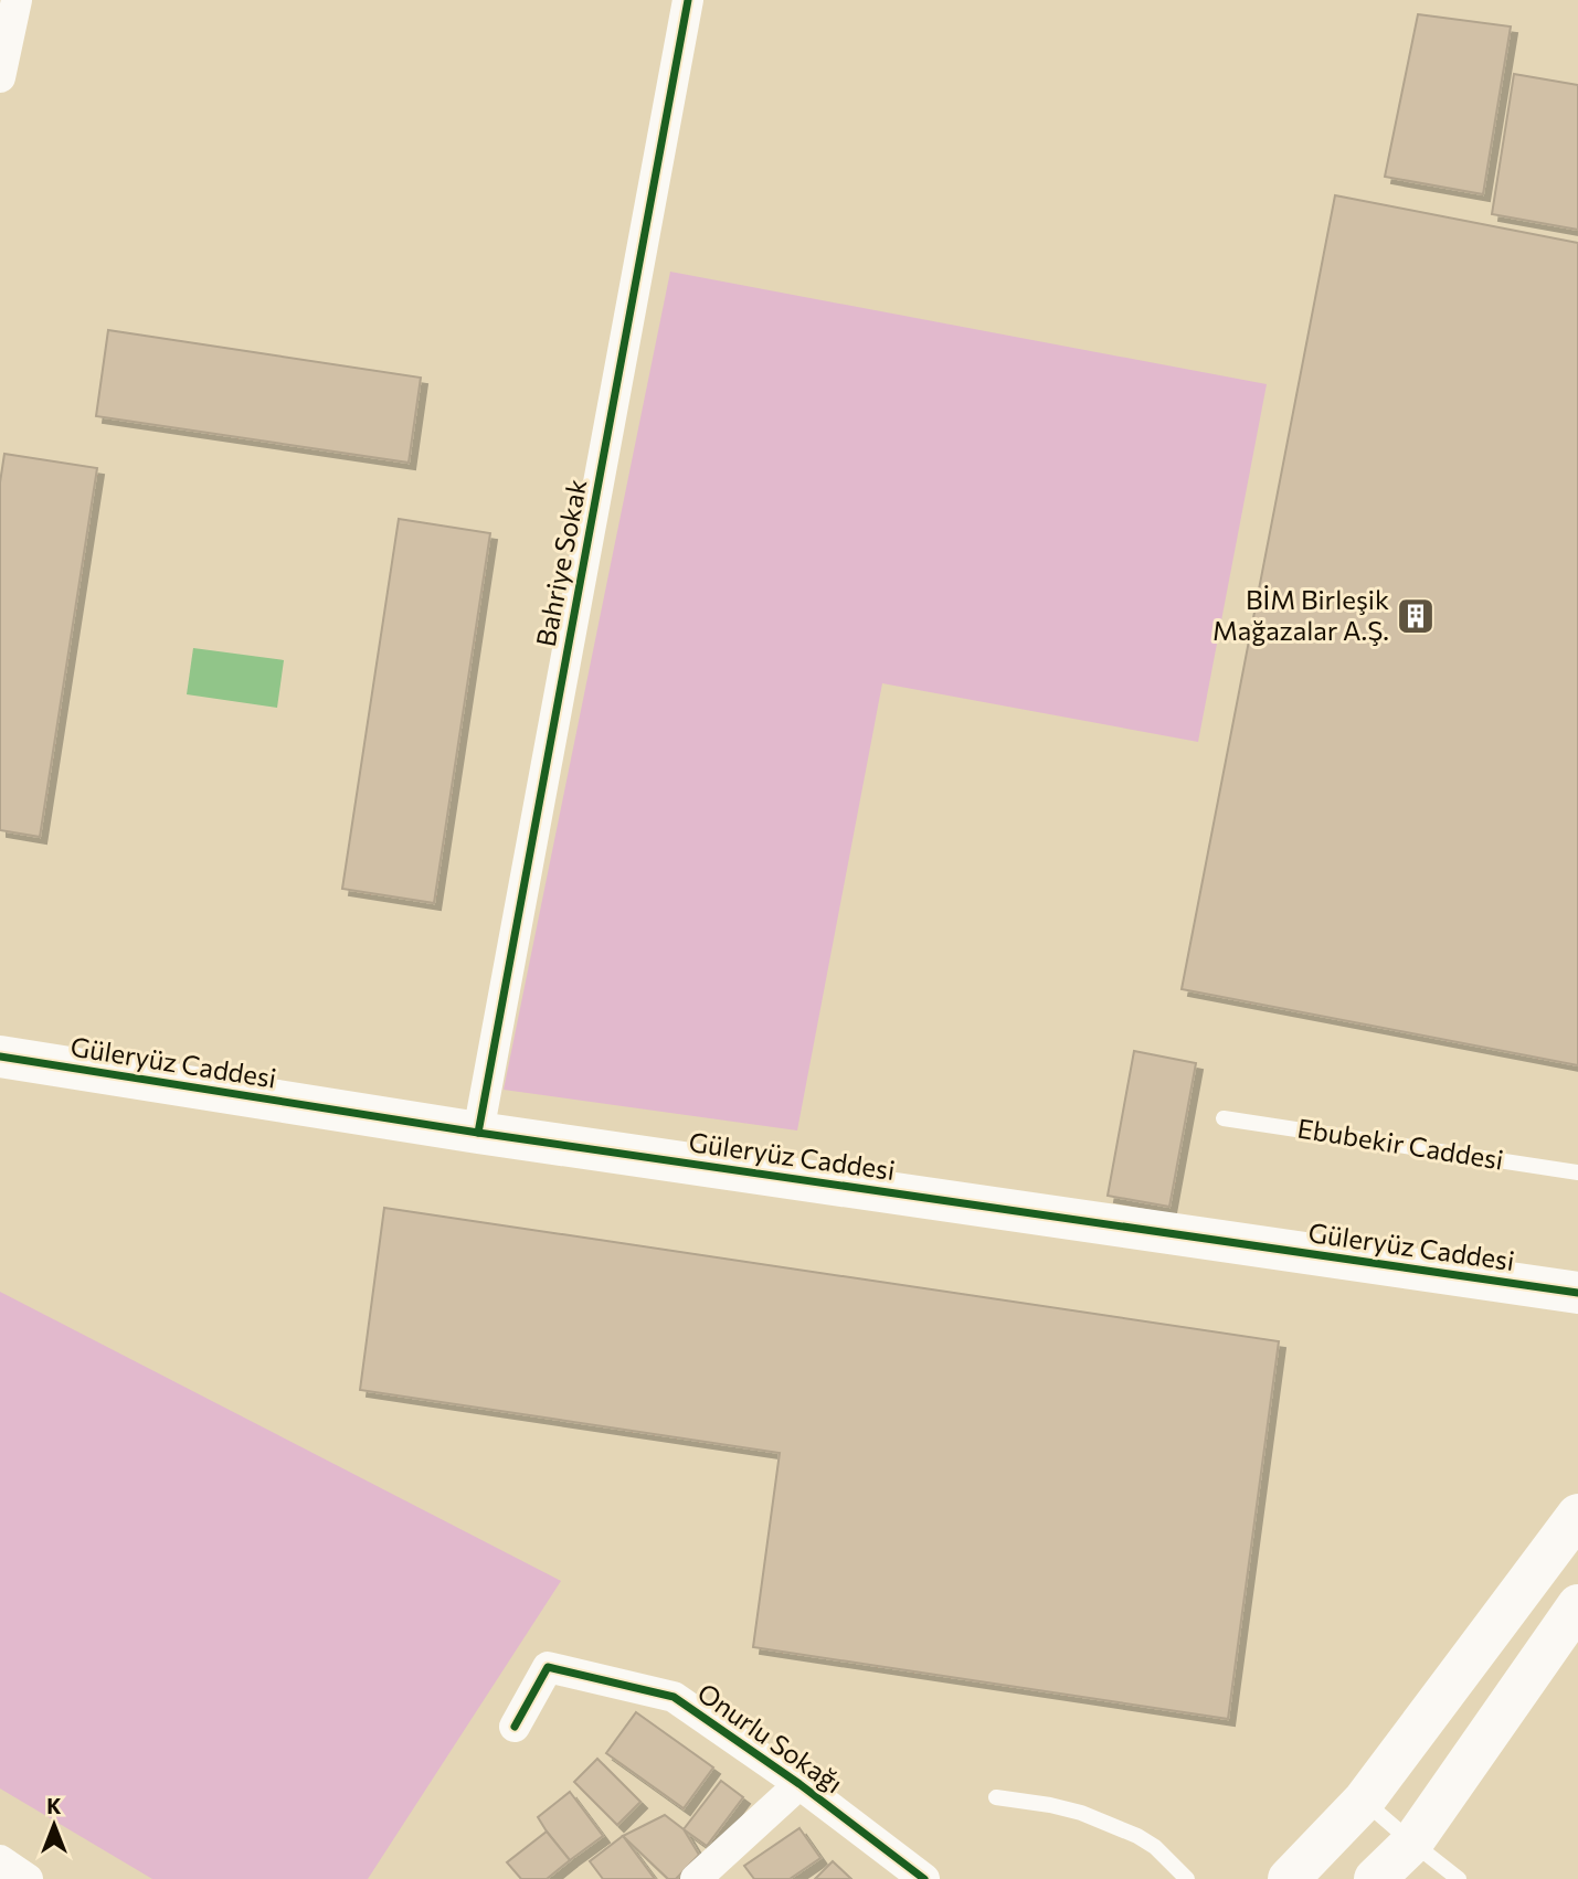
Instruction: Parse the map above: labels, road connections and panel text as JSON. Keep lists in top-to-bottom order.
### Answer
{
  "streets": {
    "street": ["Bahriye Sokak", "Güleryüz Caddesi", "Onurlu Sokağı"],
    "lane": ["Ebubekir Caddesi"]
  },
  "crossings": [
    ["Bahriye Sokak", "Güleryüz Caddesi"]
  ],
  "places": {
    "building": ["BİM Birleşik Mağazalar A.Ş."]
  },
  "north": "top"
}
